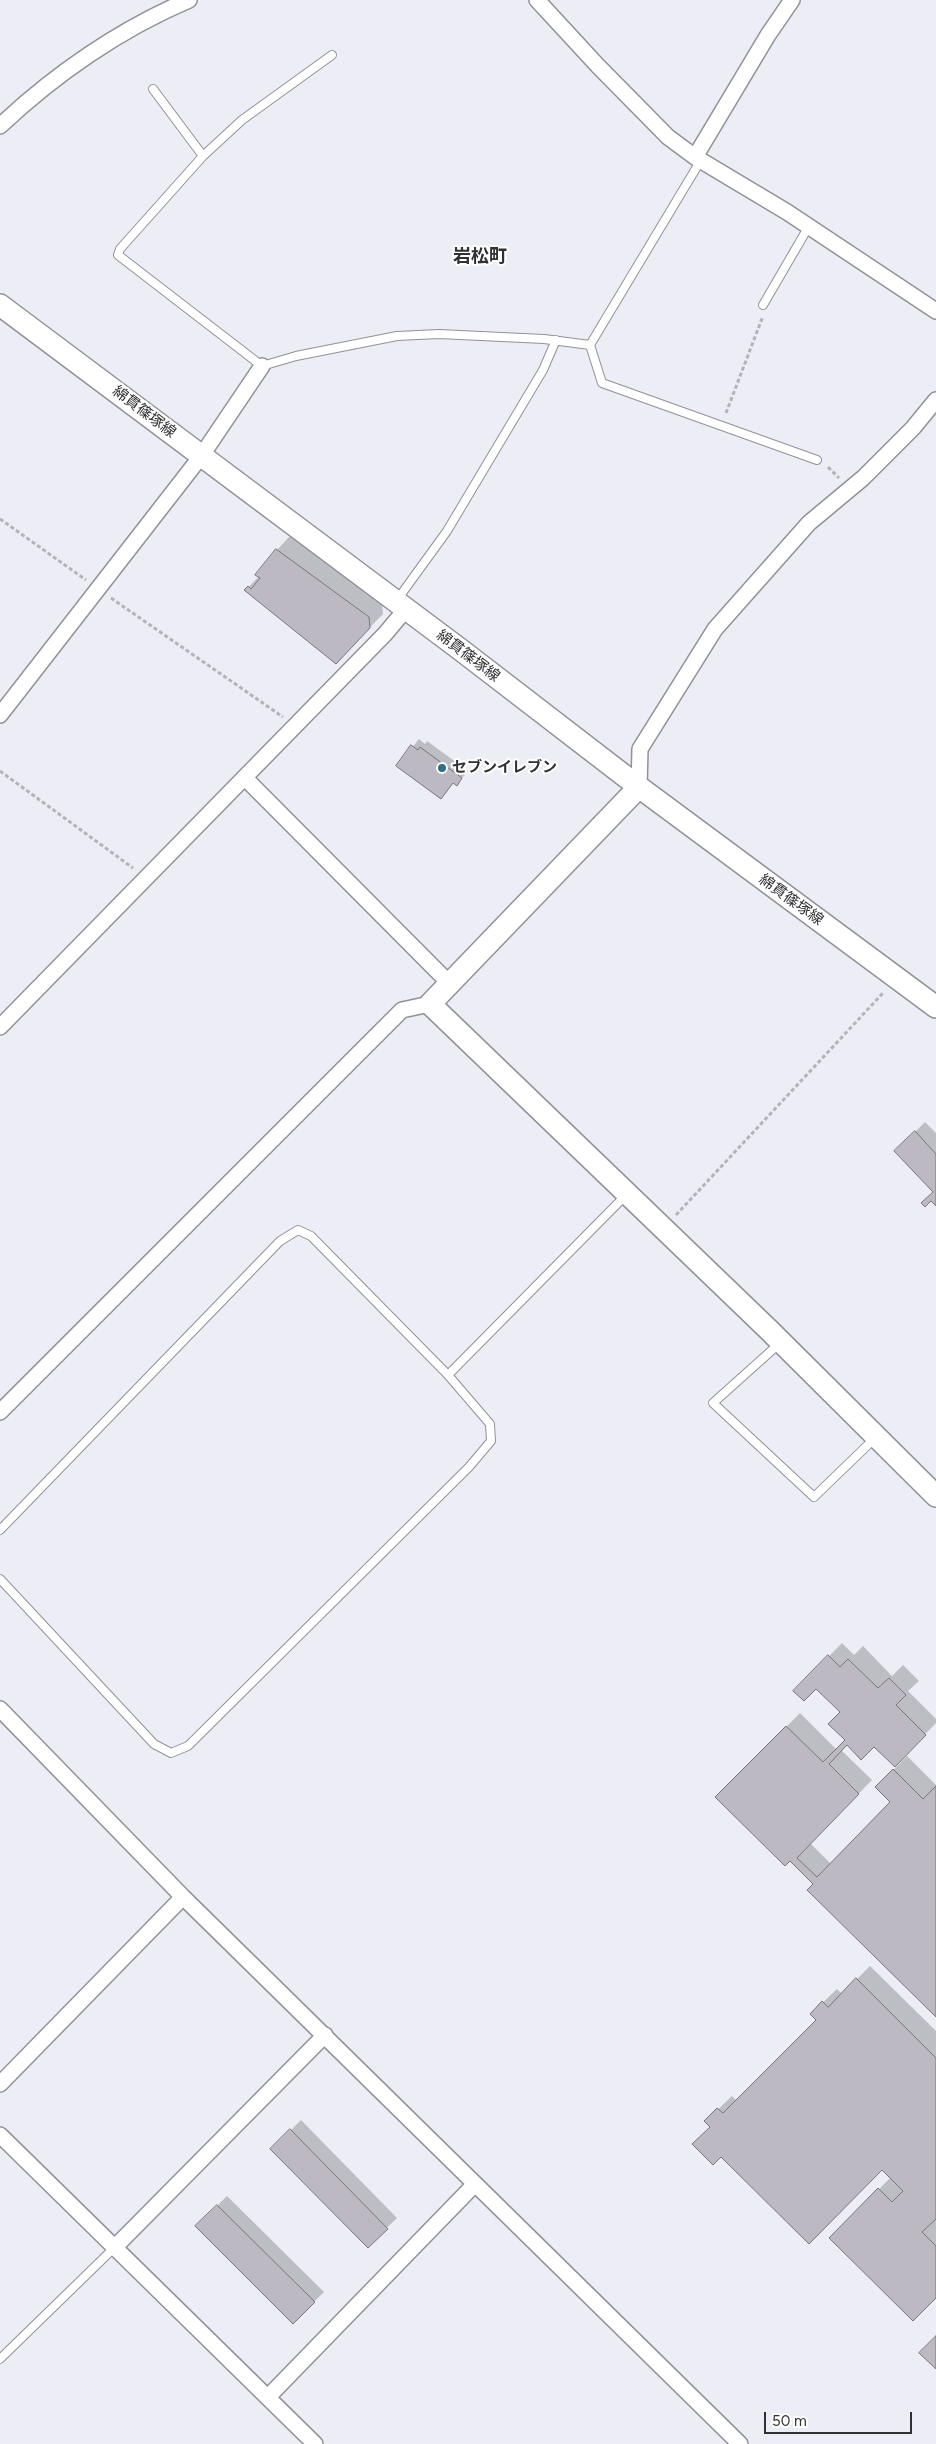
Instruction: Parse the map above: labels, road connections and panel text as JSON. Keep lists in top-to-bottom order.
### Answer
{
  "streets": {
    "main road": ["綿貫篠塚線"]
  },
  "districts": ["岩松町"],
  "places": ["セブンイレブン"],
  "scale_bar": "50 m"
}
